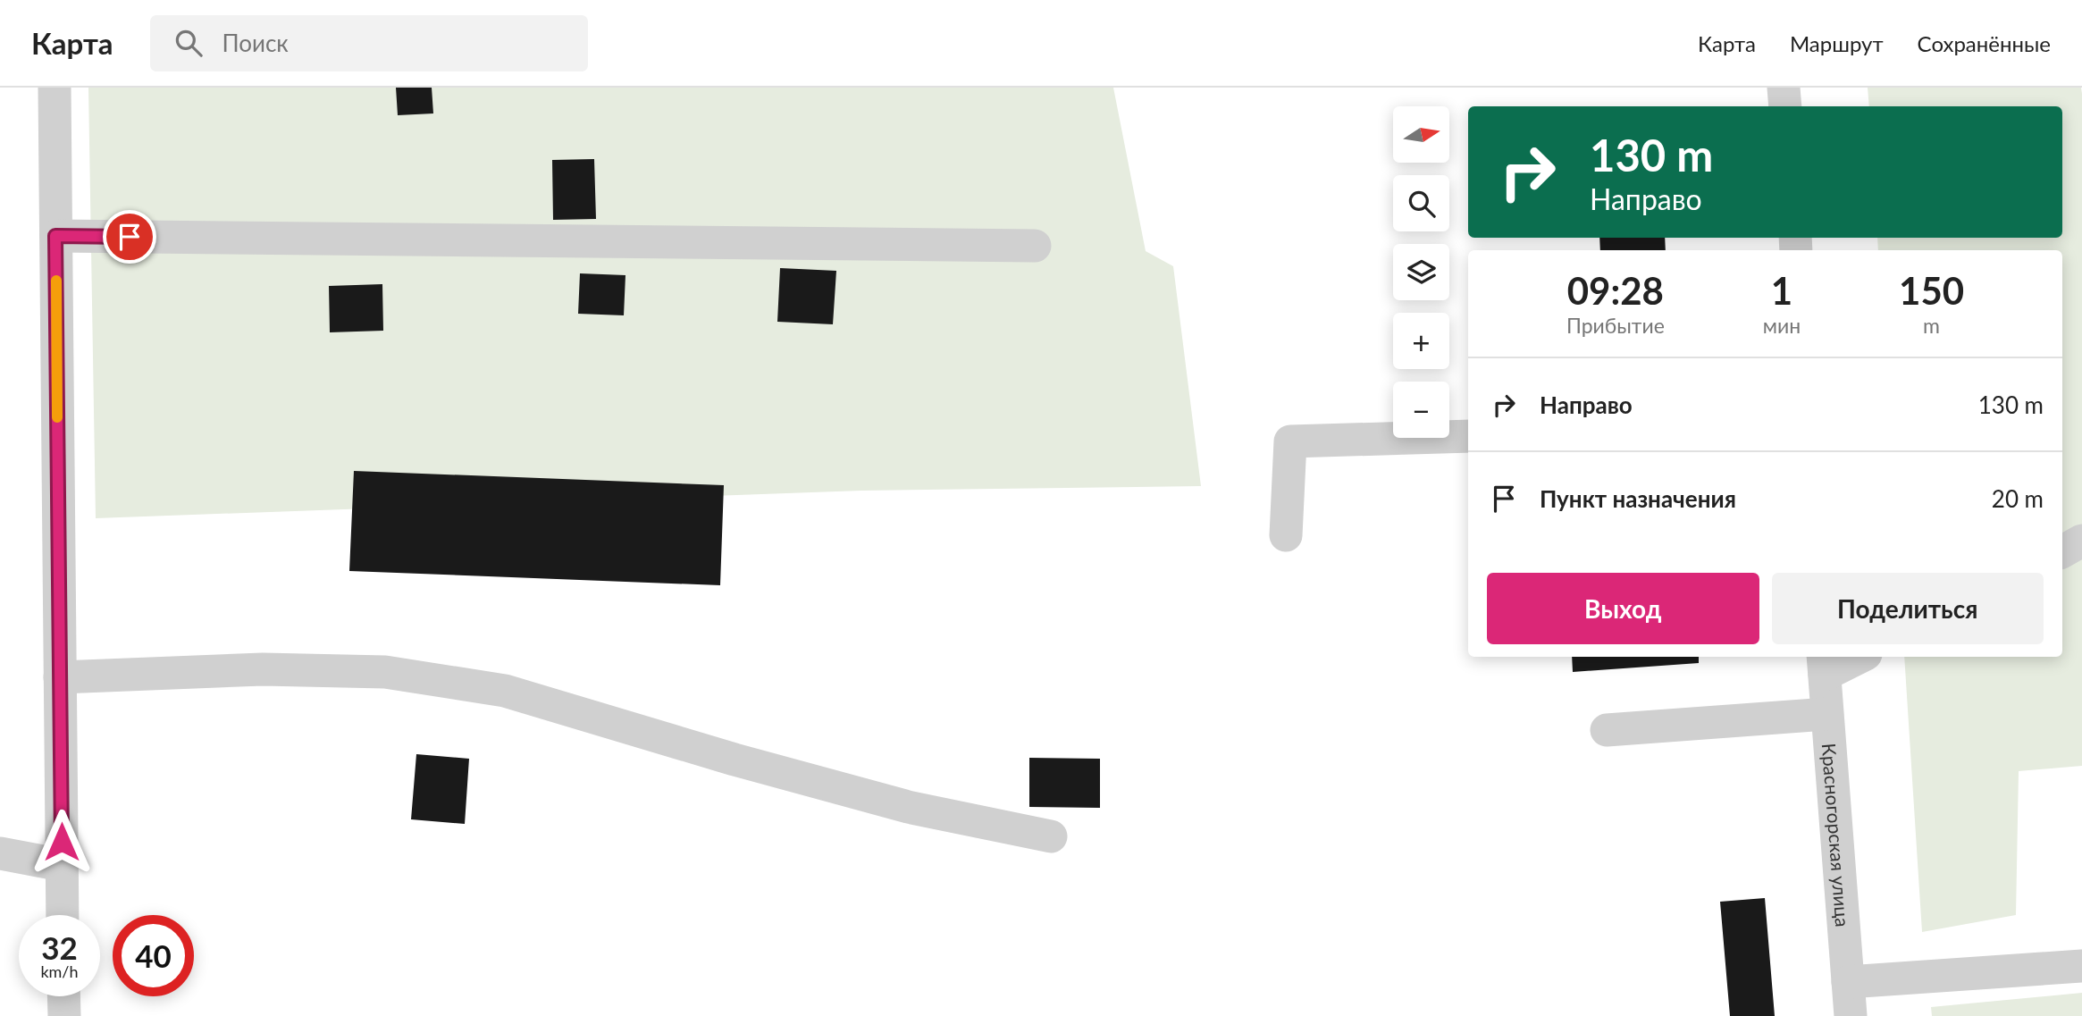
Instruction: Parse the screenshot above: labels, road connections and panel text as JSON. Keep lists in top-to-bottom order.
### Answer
{
  "streets": {
    "street": ["Красногорская улица"]
  },
  "north": "right",
  "page": {
    "header": "Карта",
    "search": "Поиск",
    "nav": ["Карта", "Маршрут", "Сохранённые"],
    "map_buttons": ["+", "−"],
    "turn": ["130 m", "Направо"],
    "eta": [
      "09:28",
      "Прибытие",
      "1",
      "мин",
      "150",
      "m"
    ],
    "list": [
      {
        "name": "Направо",
        "value": "130 m"
      },
      {
        "name": "Пункт назначения",
        "value": "20 m"
      }
    ],
    "buttons": ["Выход", "Поделиться"],
    "speed": "32 km/h",
    "limit": "40"
  }
}
